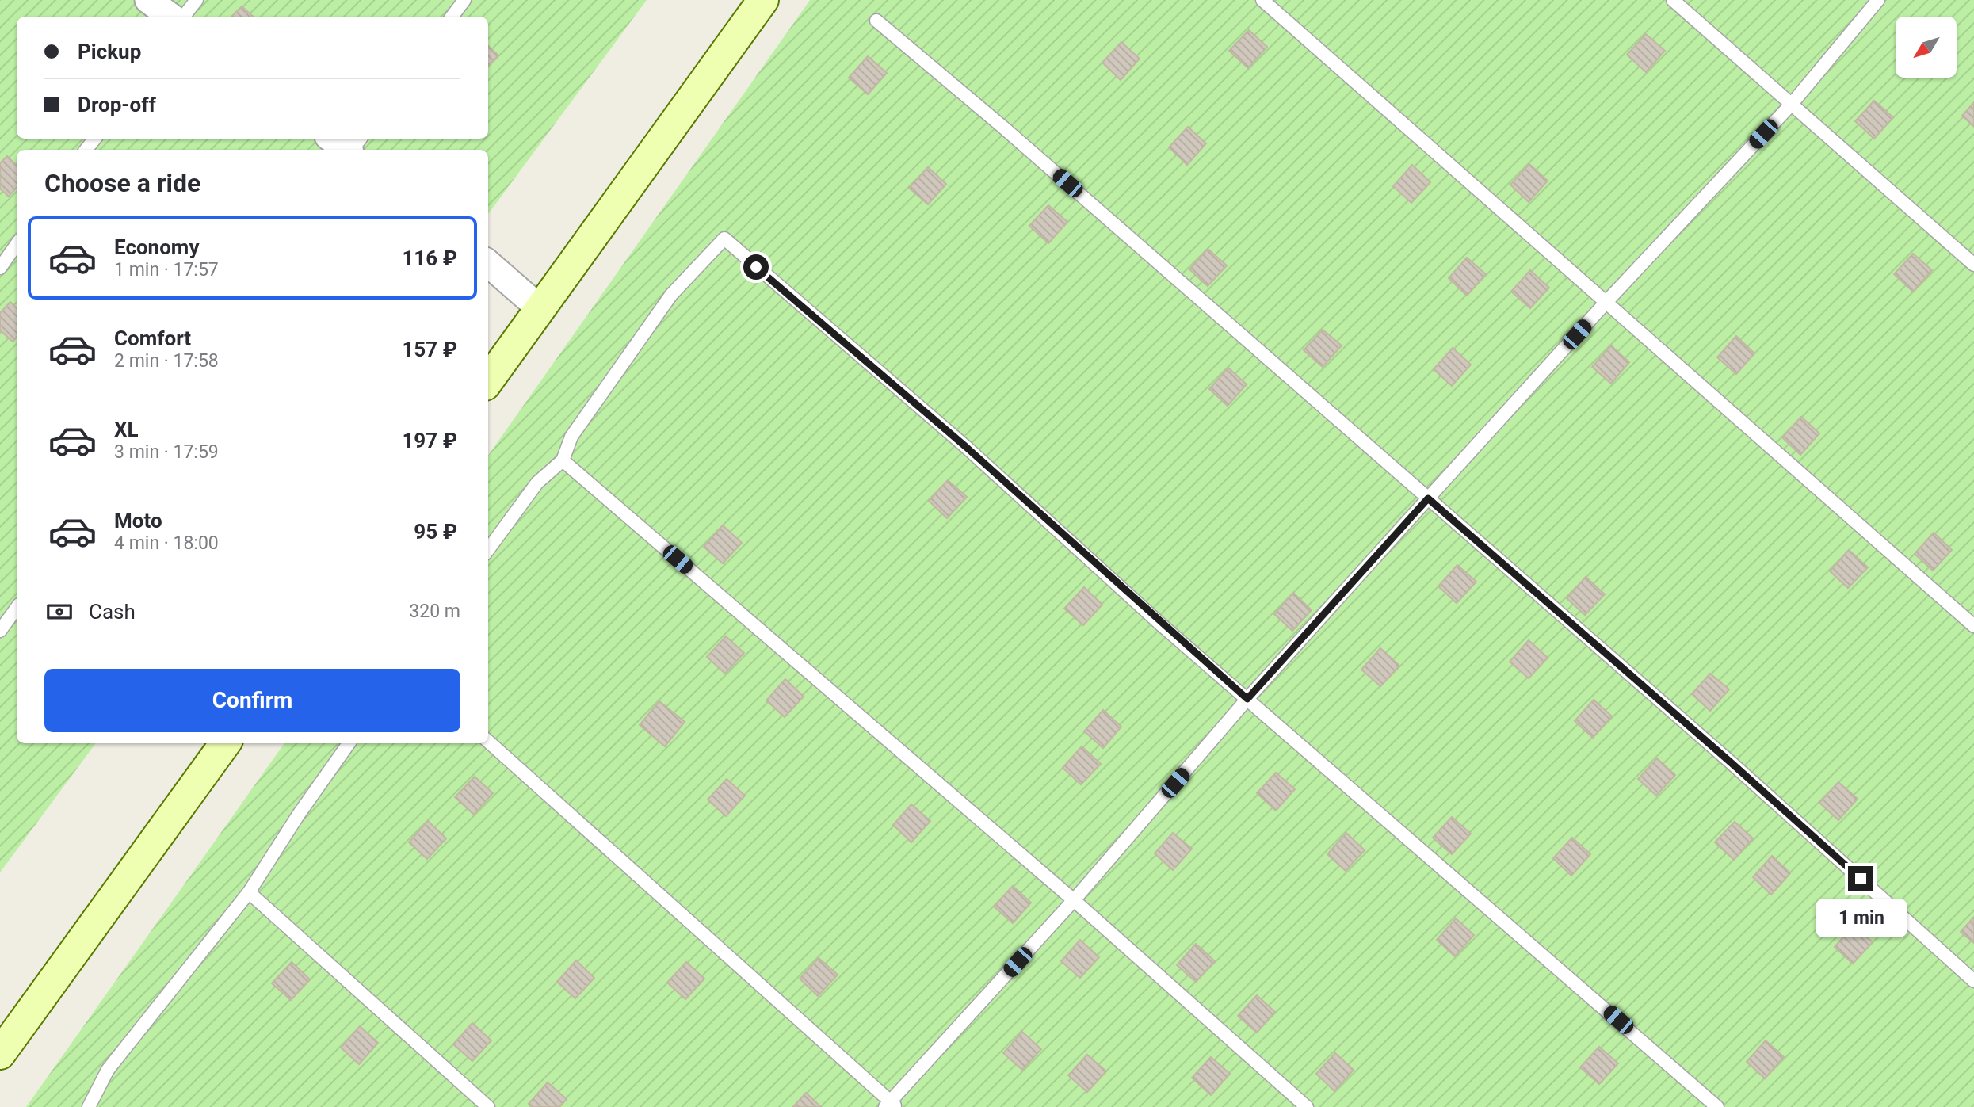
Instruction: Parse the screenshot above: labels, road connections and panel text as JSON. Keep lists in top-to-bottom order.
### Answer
{
  "north": "bottom left",
  "page": {
    "banner": ["Pickup", "Drop-off"],
    "heading": "Choose a ride",
    "list": [
      {
        "name": "Economy",
        "note": "1 min · 17:57",
        "value": "116 ₽"
      },
      {
        "name": "Comfort",
        "note": "2 min · 17:58",
        "value": "157 ₽"
      },
      {
        "name": "XL",
        "note": "3 min · 17:59",
        "value": "197 ₽"
      },
      {
        "name": "Moto",
        "note": "4 min · 18:00",
        "value": "95 ₽"
      }
    ],
    "pay": ["Cash", "320 m"],
    "buttons": "Confirm",
    "bubble": "1 min"
  }
}
